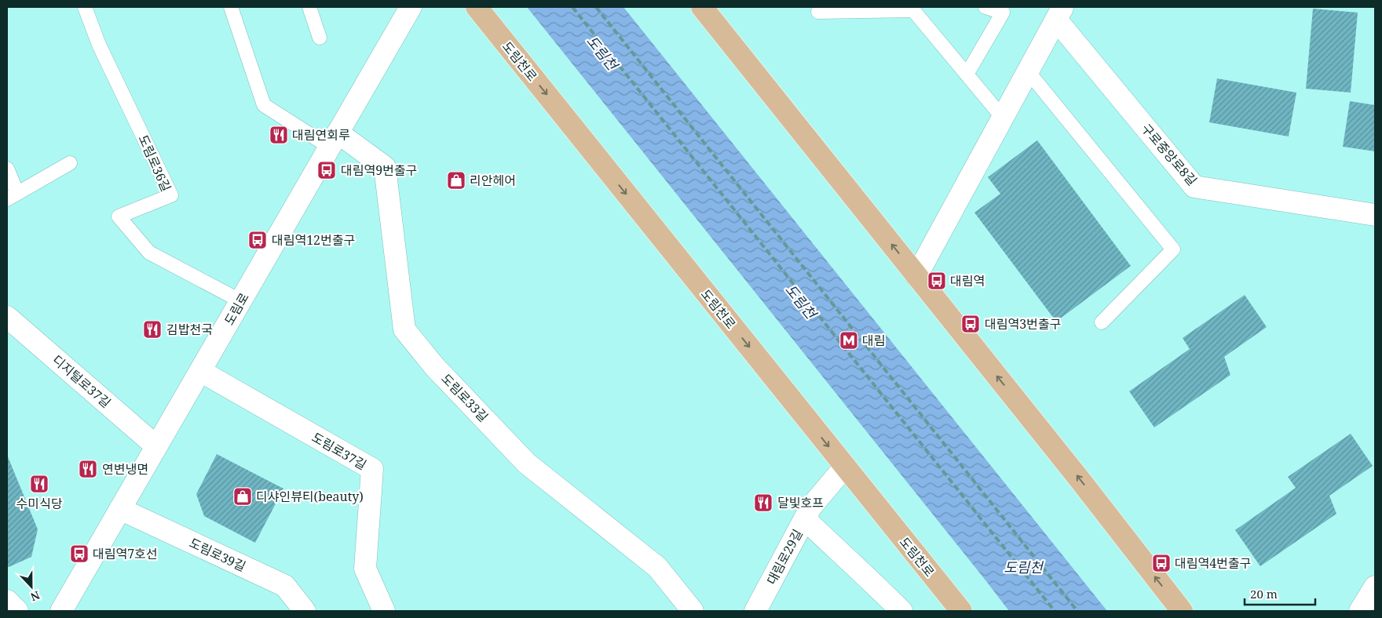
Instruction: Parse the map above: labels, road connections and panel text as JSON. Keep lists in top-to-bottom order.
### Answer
{
  "streets": {
    "main road": ["도림천로"],
    "street": [
      "구로중앙로8길",
      "도림로",
      "디지털로37길",
      "도림로33길",
      "도림로37길",
      "도림로39길",
      "대림로29길"
    ],
    "lane": ["도림로36길"]
  },
  "crossings": [
    ["도림천로", "대림로29길"],
    ["도림로36길", "도림로"],
    ["도림로", "디지털로37길"],
    ["도림로", "도림로33길"],
    ["도림로", "도림로37길"],
    ["도림로", "도림로39길"]
  ],
  "water": ["도림천"],
  "places": {
    "restaurant": [
      "대림연회루",
      "김밥천국",
      "연변냉면",
      "수미식당",
      "달빛호프"
    ],
    "bus stop": [
      "대림역9번출구",
      "대림역12번출구",
      "대림역",
      "대림역3번출구",
      "대림역7호선",
      "대림역4번출구"
    ],
    "shop": ["리안헤어", "디샤인뷰티(beauty)"],
    "metro station": ["대림"]
  },
  "scale_bar": "20 m",
  "north": "bottom"
}
